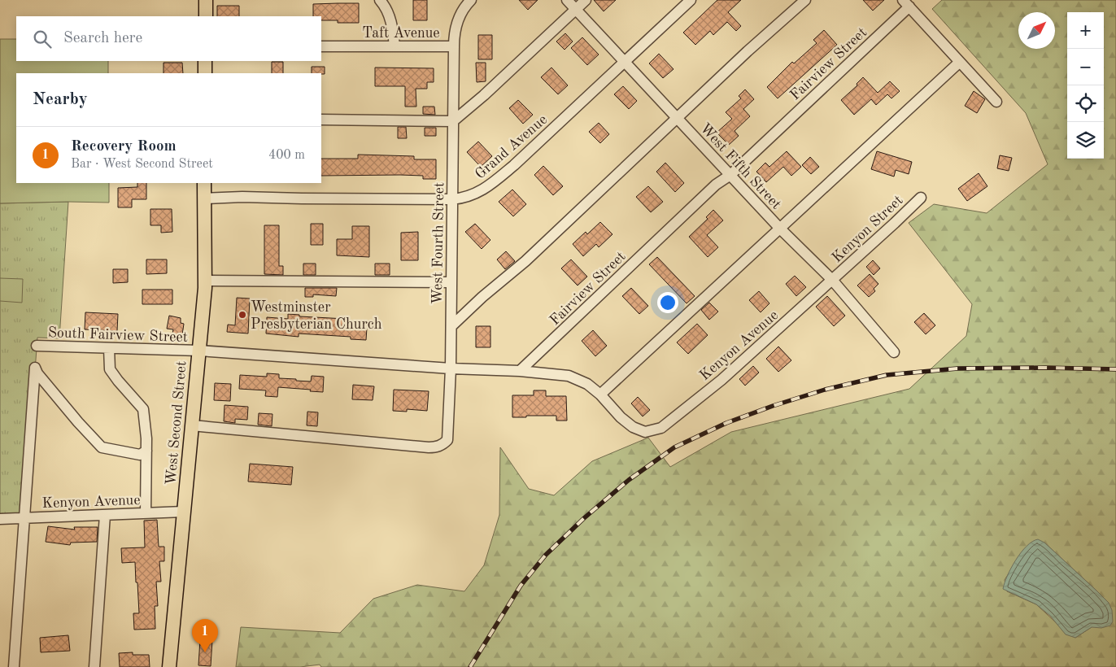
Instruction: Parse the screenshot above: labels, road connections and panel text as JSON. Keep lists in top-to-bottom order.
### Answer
{
  "streets": {
    "main road": ["West Second Street"],
    "street": [
      "Taft Avenue",
      "Fairview Street",
      "Grand Avenue",
      "West Fifth Street",
      "Kenyon Street",
      "West Fourth Street",
      "South Fairview Street",
      "Kenyon Avenue"
    ]
  },
  "crossings": [
    ["Taft Avenue", "West Fourth Street"],
    ["Fairview Street", "West Fifth Street"],
    ["Grand Avenue", "West Fifth Street"],
    ["Grand Avenue", "West Fourth Street"],
    ["Grand Avenue", "West Second Street"],
    ["West Fifth Street", "Kenyon Street"],
    ["West Fifth Street", "Kenyon Avenue"],
    ["Kenyon Street", "Kenyon Avenue"],
    ["West Fourth Street", "West Second Street"],
    ["South Fairview Street", "West Second Street"],
    ["Kenyon Avenue", "West Second Street"]
  ],
  "places": ["Westminster Presbyterian Church"],
  "north": "top right",
  "page": {
    "map_buttons": ["+", "−"],
    "search": "Search here",
    "heading": "Nearby",
    "list": [
      {
        "mark": "1",
        "name": "Recovery Room",
        "note": "Bar · West Second Street",
        "value": "400 m"
      }
    ],
    "pins": "1"
  }
}
